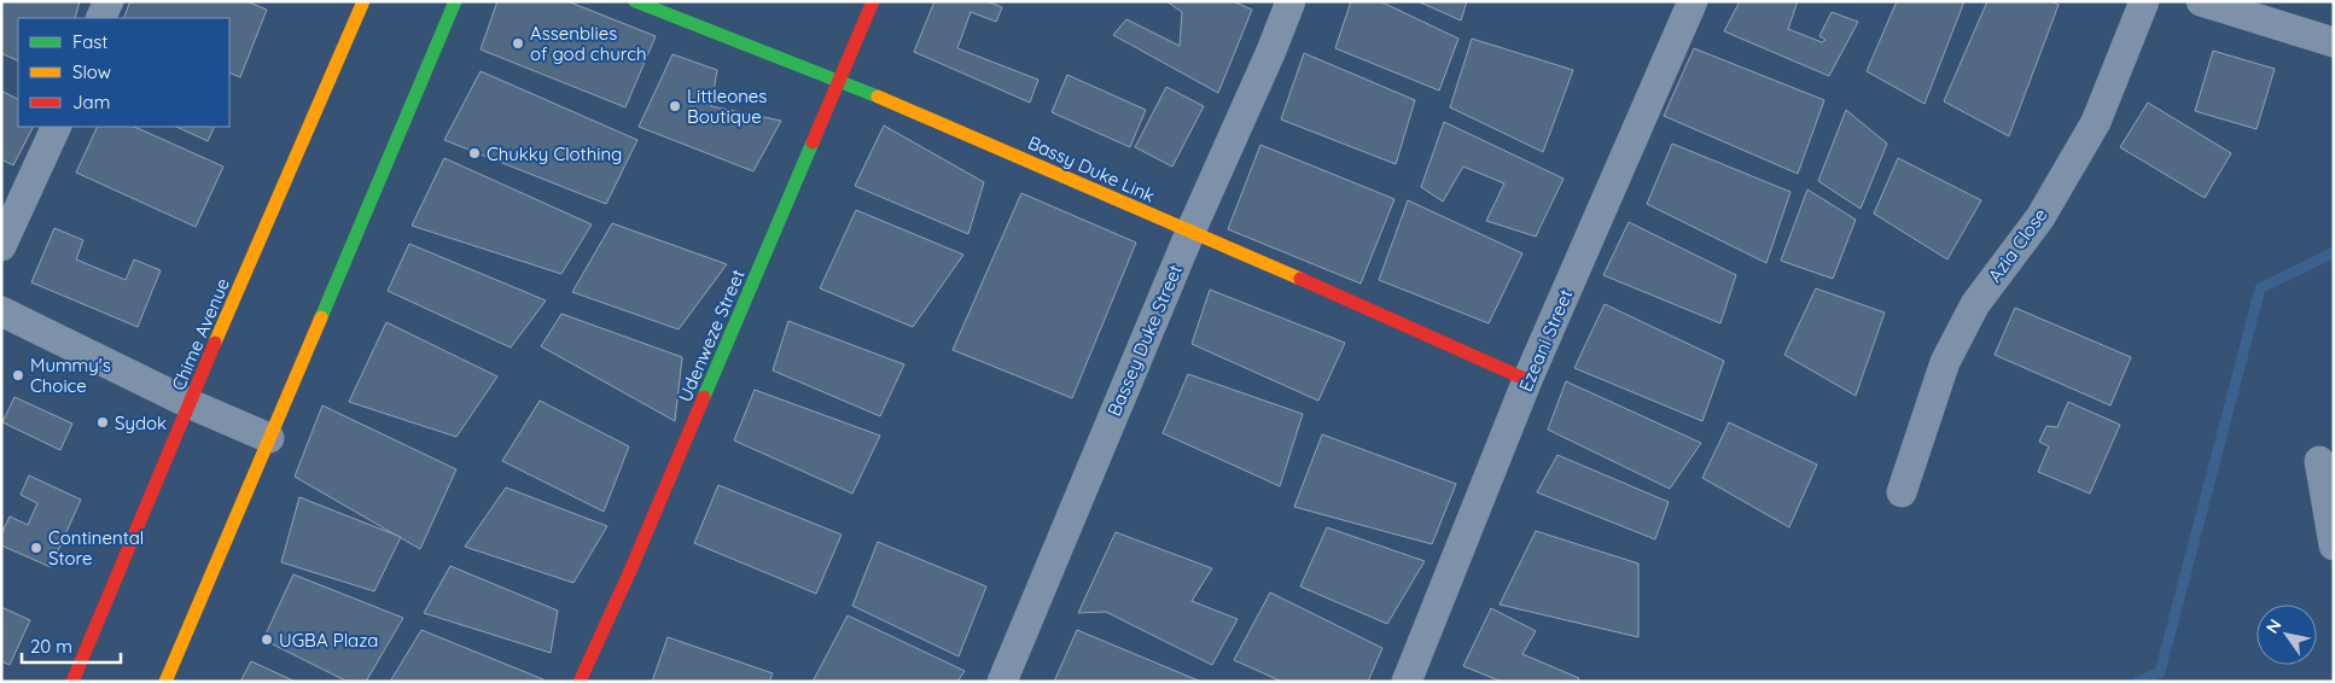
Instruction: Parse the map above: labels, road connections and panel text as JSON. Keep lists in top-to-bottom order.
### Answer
{
  "streets": {
    "street": [
      "Bassy Duke Link",
      "Azia Close",
      "Chime Avenue",
      "Udenweze Street",
      "Bassey Duke Street",
      "Ezeani Street"
    ]
  },
  "crossings": [
    ["Bassy Duke Link", "Udenweze Street"],
    ["Bassy Duke Link", "Bassey Duke Street"],
    ["Bassy Duke Link", "Ezeani Street"]
  ],
  "places": [
    "Assenblies of god church",
    "Littleones Boutique",
    "Chukky Clothing",
    "Mummy's Choice",
    "Sydok",
    "Continental Store",
    "UGBA Plaza"
  ],
  "legend": ["Fast", "Slow", "Jam"],
  "scale_bar": "20 m",
  "north": "top left"
}
